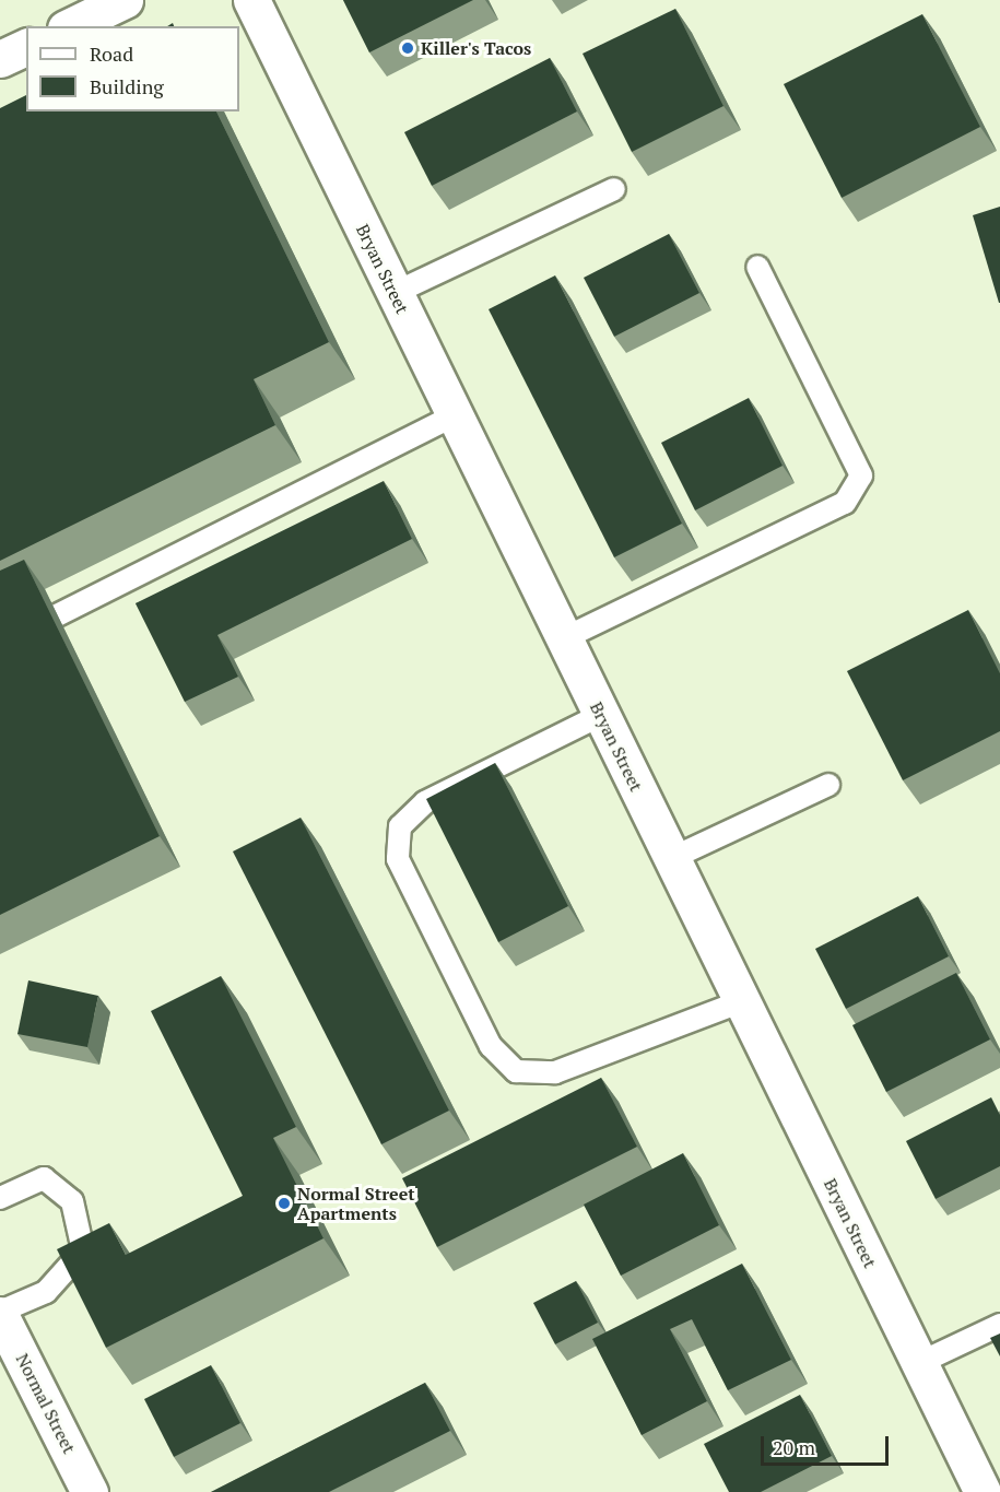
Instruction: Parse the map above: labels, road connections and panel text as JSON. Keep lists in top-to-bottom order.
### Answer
{
  "streets": {
    "street": ["Bryan Street", "Normal Street"]
  },
  "places": ["Killer's Tacos", "Normal Street Apartments"],
  "legend": ["Road", "Building"],
  "scale_bar": "20 m"
}
